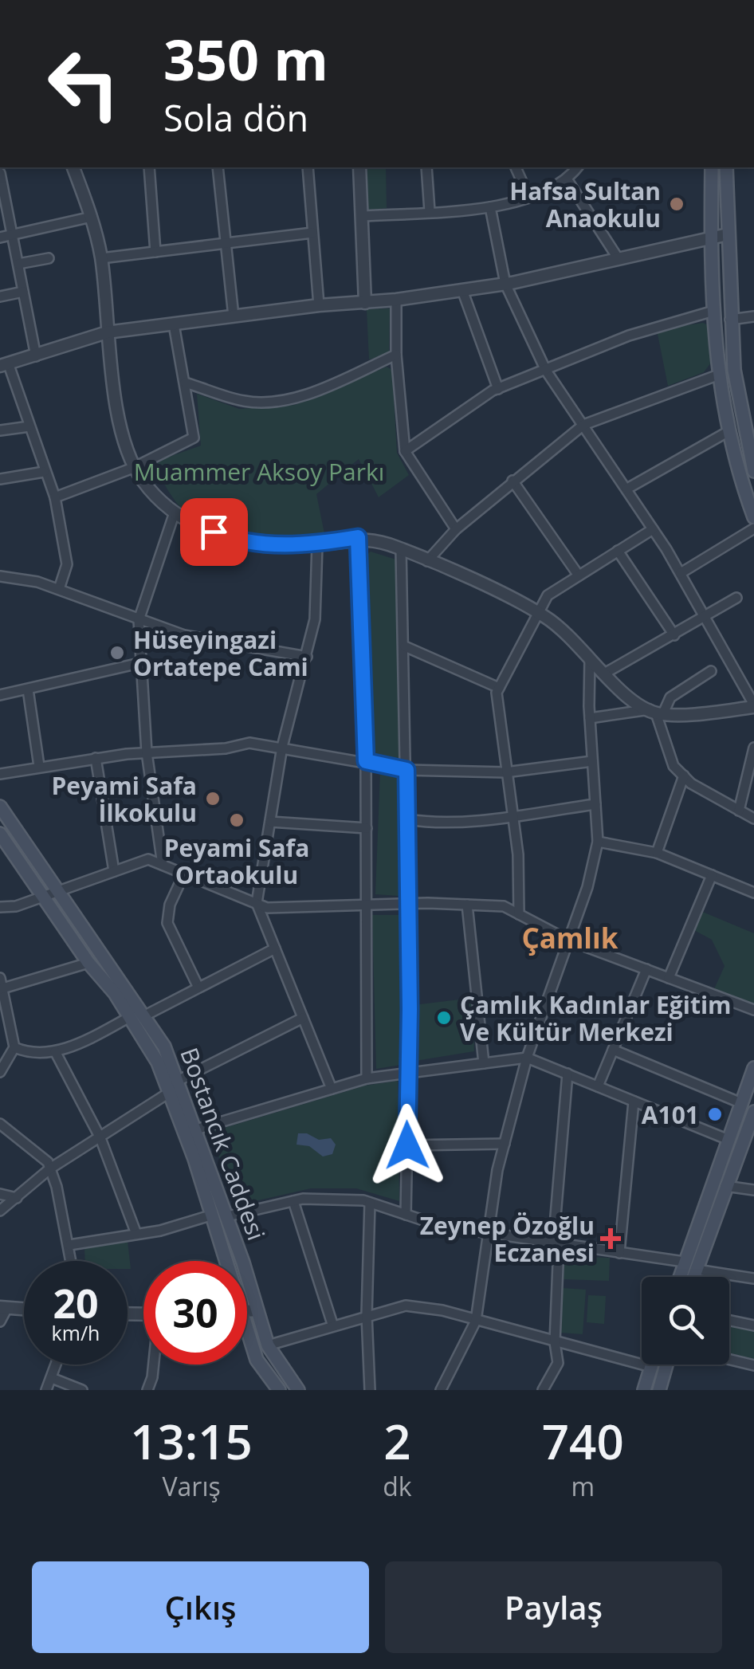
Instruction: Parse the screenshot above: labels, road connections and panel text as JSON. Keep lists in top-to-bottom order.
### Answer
{
  "streets": {
    "main road": ["Bostancık Caddesi"]
  },
  "districts": ["Çamlık"],
  "parks": ["Muammer Aksoy Parkı"],
  "places": {
    "other": [
      "Hafsa Sultan Anaokulu",
      "Hüseyingazi Ortatepe Cami",
      "Peyami Safa İlkokulu",
      "Peyami Safa Ortaokulu",
      "Çamlık Kadınlar Eğitim Ve Kültür Merkezi",
      "A101"
    ],
    "health": ["Zeynep Özoğlu Eczanesi"]
  },
  "page": {
    "turn": ["350 m", "Sola dön"],
    "speed": "20 km/h",
    "limit": "30",
    "eta": [
      "13:15",
      "Varış",
      "2",
      "dk",
      "740",
      "m"
    ],
    "buttons": ["Çıkış", "Paylaş"]
  }
}
